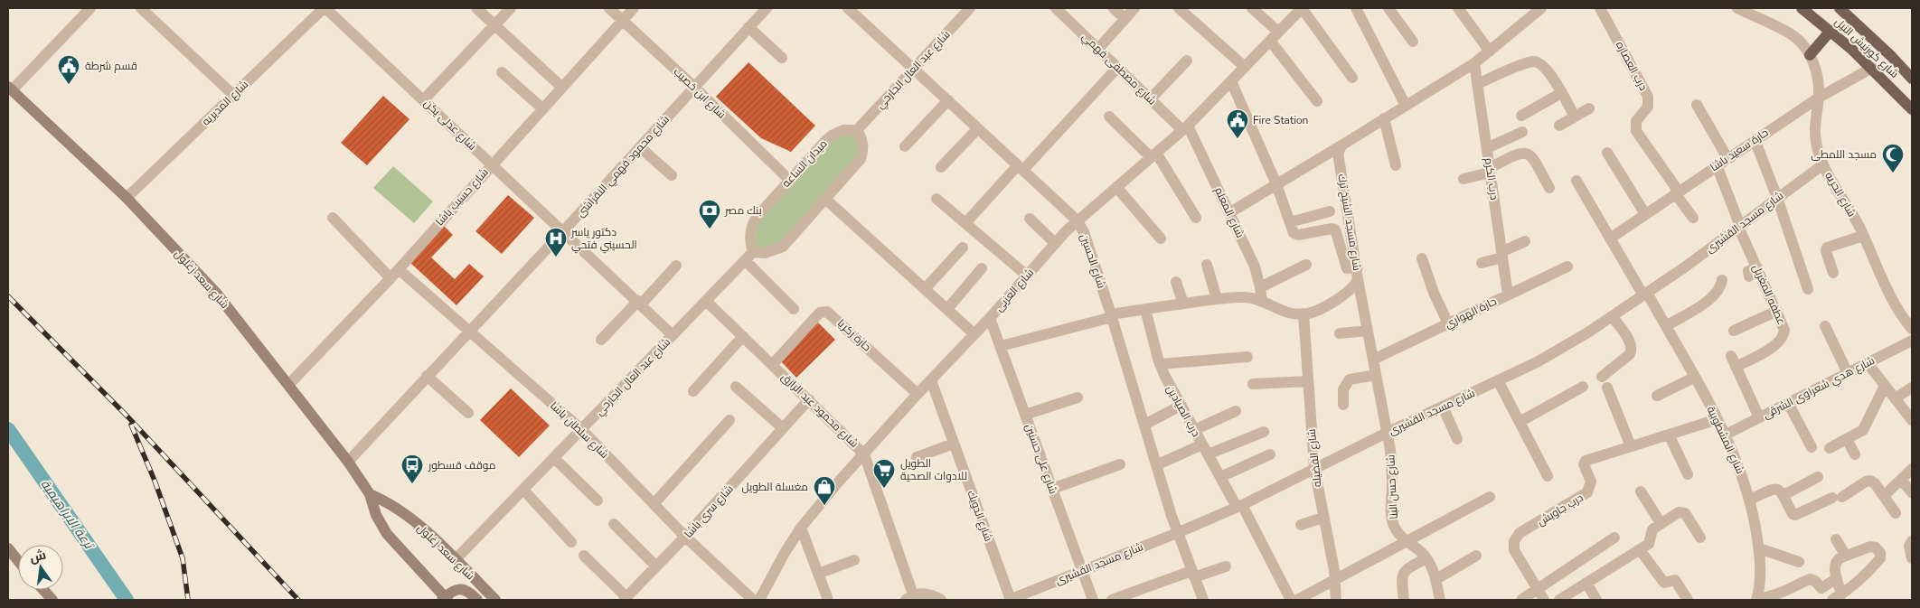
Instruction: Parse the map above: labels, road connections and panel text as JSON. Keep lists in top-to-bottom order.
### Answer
{
  "streets": {
    "main road": ["شارع كورنيش النيل", "شارع سعد زغلول"],
    "street": [
      "درب العصاره",
      "شارع مصطفى فهمي",
      "شارع عبد العال الجارحي",
      "شارع ابن خصيب",
      "شارع المديريه",
      "شارع عدلى يكن",
      "حارة سعيد باشا",
      "ميدان الساعه",
      "شارع محمود فهمي النقراشى",
      "درب الكرم",
      "شارع الحريه",
      "شارع حسيب باشا",
      "شارع المعلم",
      "شارع مسجد الشيخ ترك",
      "شارع مسجد القشيرى",
      "شارع الحسين",
      "شارع العزبى",
      "عطفه المغربل",
      "حارة الهواري",
      "حارة زكريا",
      "شارع هدي شعراوى الشرقى",
      "شارع محمود عبد الرازق",
      "درب الصيادين",
      "شارع سلطان باشا",
      "شارع المشطوبية",
      "شارع الفضيله",
      "شارع على حسنين",
      "شارع حسن البنا",
      "درب جاويش",
      "شارع سرى باشا",
      "شارع الدويك"
    ]
  },
  "crossings": [
    ["شارع كورنيش النيل", "حارة سعيد باشا"],
    ["درب العصاره", "حارة سعيد باشا"],
    ["شارع مصطفى فهمي", "شارع المعلم"],
    ["شارع مصطفى فهمي", "شارع العزبى"],
    ["شارع عبد العال الجارحي", "شارع عدلى يكن"],
    ["شارع عبد العال الجارحي", "ميدان الساعه"],
    ["شارع عبد العال الجارحي", "شارع الحسين"],
    ["شارع عبد العال الجارحي", "شارع سعد زغلول"],
    ["شارع عبد العال الجارحي", "شارع محمود عبد الرازق"],
    ["شارع عبد العال الجارحي", "شارع سلطان باشا"],
    ["شارع ابن خصيب", "ميدان الساعه"],
    ["شارع ابن خصيب", "شارع محمود فهمي النقراشى"],
    ["شارع ابن خصيب", "شارع حسيب باشا"],
    ["شارع المديريه", "شارع عدلى يكن"],
    ["شارع المديريه", "شارع سعد زغلول"],
    ["شارع عدلى يكن", "شارع محمود فهمي النقراشى"],
    ["شارع عدلى يكن", "شارع حسيب باشا"],
    ["حارة سعيد باشا", "شارع الحريه"],
    ["حارة سعيد باشا", "عطفه المغربل"],
    ["شارع محمود فهمي النقراشى", "شارع سعد زغلول"],
    ["شارع محمود فهمي النقراشى", "شارع سلطان باشا"],
    ["درب الكرم", "حارة الهواري"],
    ["شارع الحريه", "شارع مسجد القشيرى"],
    ["شارع حسيب باشا", "شارع سعد زغلول"],
    ["شارع حسيب باشا", "شارع سلطان باشا"],
    ["شارع المعلم", "شارع مسجد الشيخ ترك"],
    ["شارع المعلم", "شارع العزبى"],
    ["شارع مسجد الشيخ ترك", "شارع الحسين"],
    ["شارع مسجد الشيخ ترك", "درب الصيادين"],
    ["شارع مسجد الشيخ ترك", "شارع الفضيله"],
    ["شارع مسجد الشيخ ترك", "شارع على حسنين"],
    ["شارع مسجد الشيخ ترك", "شارع حسن البنا"],
    ["شارع مسجد القشيرى", "شارع الحسين"],
    ["شارع مسجد القشيرى", "عطفه المغربل"],
    ["شارع مسجد القشيرى", "درب الصيادين"],
    ["شارع مسجد القشيرى", "شارع المشطوبية"],
    ["شارع مسجد القشيرى", "شارع الفضيله"],
    ["شارع مسجد القشيرى", "شارع على حسنين"],
    ["شارع مسجد القشيرى", "شارع حسن البنا"],
    ["شارع مسجد القشيرى", "شارع الدويك"],
    ["شارع الحسين", "شارع العزبى"],
    ["شارع العزبى", "حارة زكريا"],
    ["شارع العزبى", "شارع محمود عبد الرازق"],
    ["شارع العزبى", "شارع على حسنين"],
    ["شارع العزبى", "شارع الدويك"],
    ["حارة الهواري", "شارع حسن البنا"],
    ["حارة زكريا", "شارع محمود عبد الرازق"],
    ["شارع هدي شعراوى الشرقى", "شارع المشطوبية"],
    ["شارع محمود عبد الرازق", "شارع سرى باشا"],
    ["شارع سلطان باشا", "شارع سرى باشا"],
    ["شارع المشطوبية", "درب جاويش"]
  ],
  "water": ["ترعة الابراهيمية"],
  "places": {
    "public building": ["قسم شرطة", "Fire Station"],
    "mosque": ["مسجد اللمطى"],
    "bank": ["بنك مصر"],
    "hospital": ["دكتور ياسر الحسيني فتحي"],
    "bus stop": ["موقف قسطور"],
    "supermarket": ["الطويل للادوات الصحية"],
    "shop": ["مغسلة الطويل"]
  },
  "north": "top"
}
